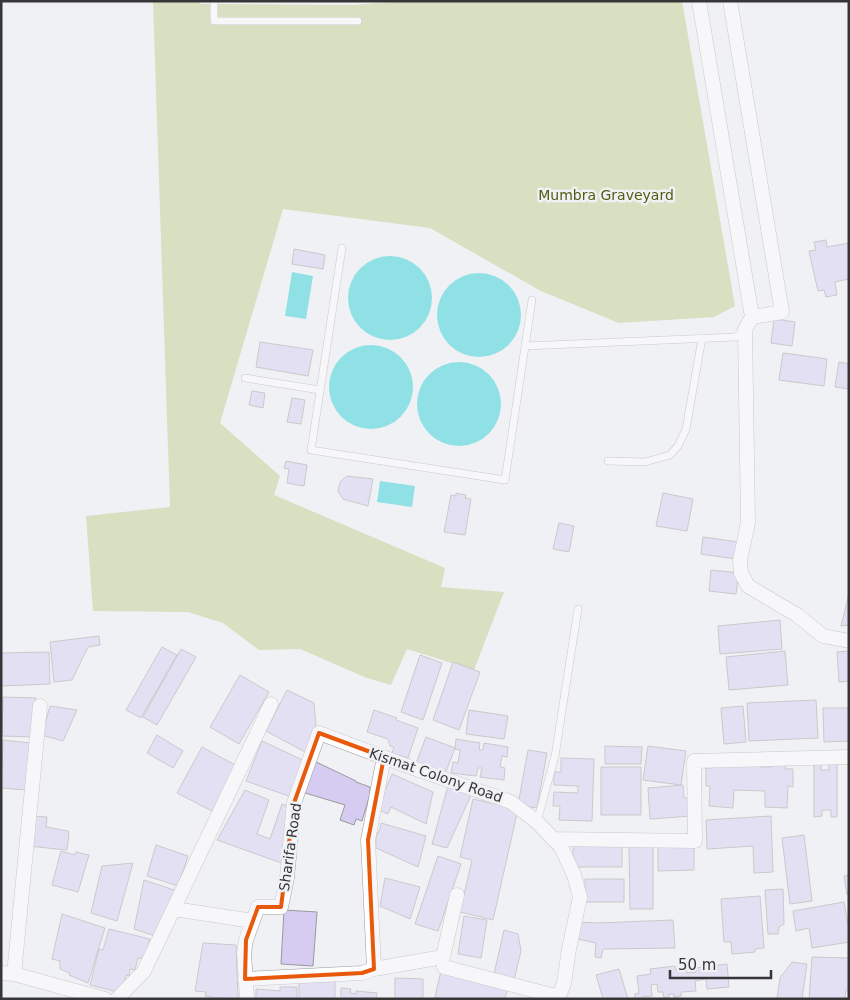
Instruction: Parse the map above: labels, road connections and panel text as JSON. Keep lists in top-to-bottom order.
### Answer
{
  "streets": {
    "street": ["Kismat Colony Road", "Sharifa Road"]
  },
  "crossings": [
    ["Kismat Colony Road", "Sharifa Road"]
  ],
  "parks": ["Mumbra Graveyard"],
  "scale_bar": "50 m"
}
